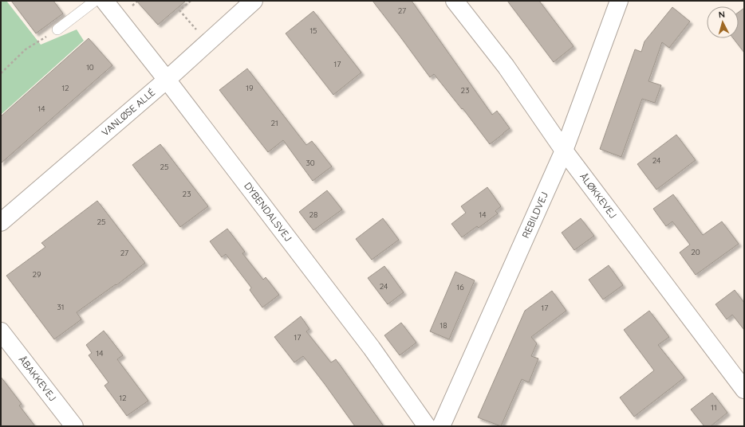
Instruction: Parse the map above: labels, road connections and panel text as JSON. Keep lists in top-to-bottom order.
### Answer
{
  "streets": {
    "street": [
      "VANLØSE ALLÉ",
      "ÅLØKKEVEJ",
      "DYBENDALSVEJ",
      "REBILDVEJ",
      "ÅBAKKEVEJ"
    ]
  },
  "crossings": [
    ["VANLØSE ALLÉ", "DYBENDALSVEJ"],
    ["ÅLØKKEVEJ", "REBILDVEJ"]
  ],
  "house_numbers": [
    "27",
    "15",
    "17",
    "10",
    "12",
    "19",
    "23",
    "14",
    "21",
    "24",
    "30",
    "25",
    "23",
    "28",
    "14",
    "25",
    "20",
    "27",
    "29",
    "24",
    "16",
    "31",
    "17",
    "18",
    "17",
    "14",
    "12",
    "11"
  ],
  "north": "top"
}
